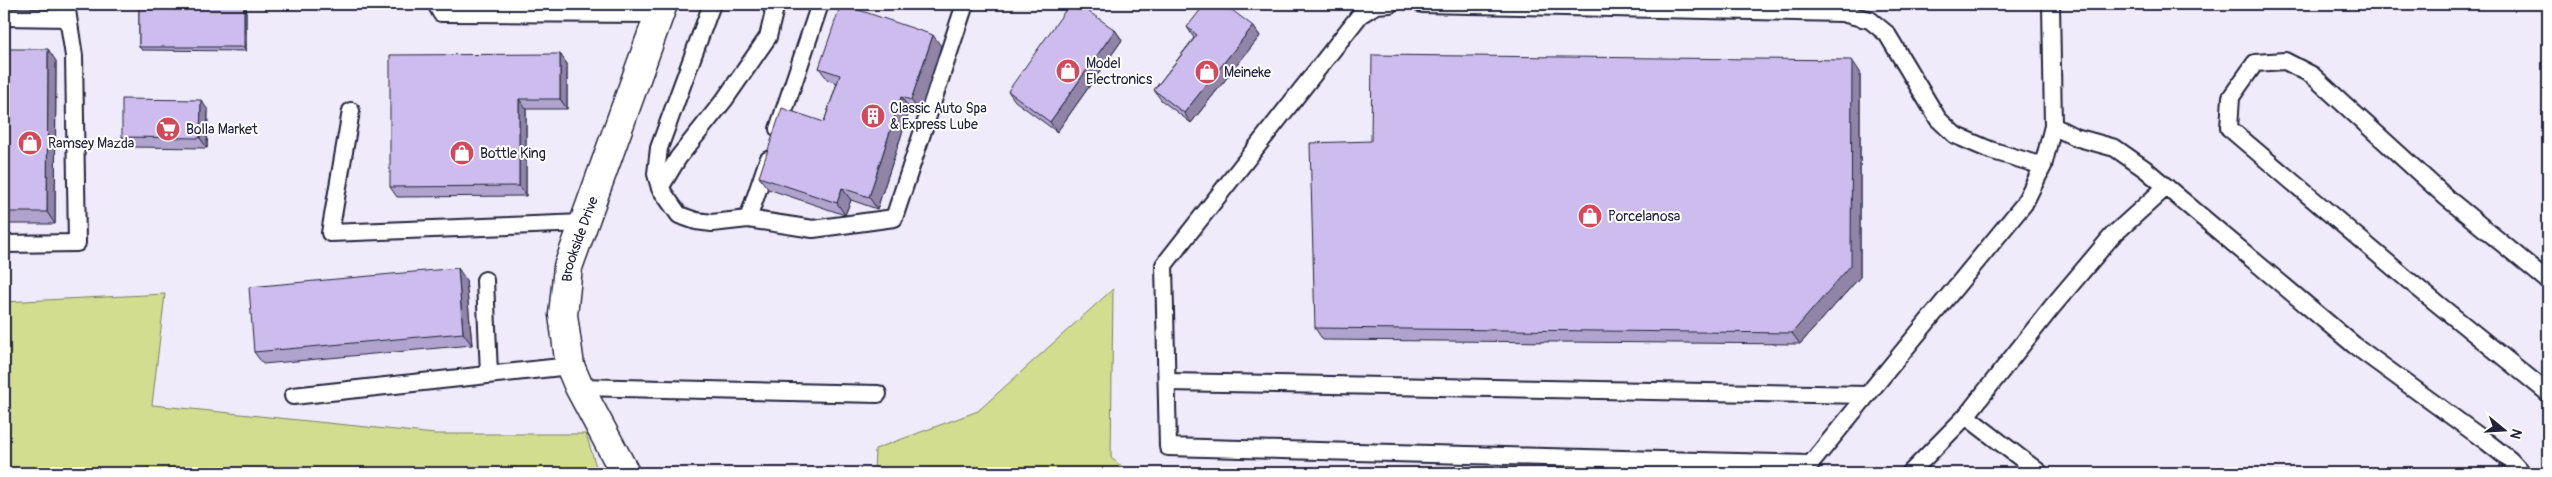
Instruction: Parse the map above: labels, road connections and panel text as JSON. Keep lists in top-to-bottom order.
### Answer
{
  "streets": {
    "street": ["Brookside Drive"]
  },
  "places": {
    "shop": [
      "Model Electronics",
      "Meineke",
      "Ramsey Mazda",
      "Bottle King",
      "Porcelanosa"
    ],
    "building": ["Classic Auto Spa & Express Lube"],
    "supermarket": ["Bolla Market"]
  },
  "north": "right"
}
